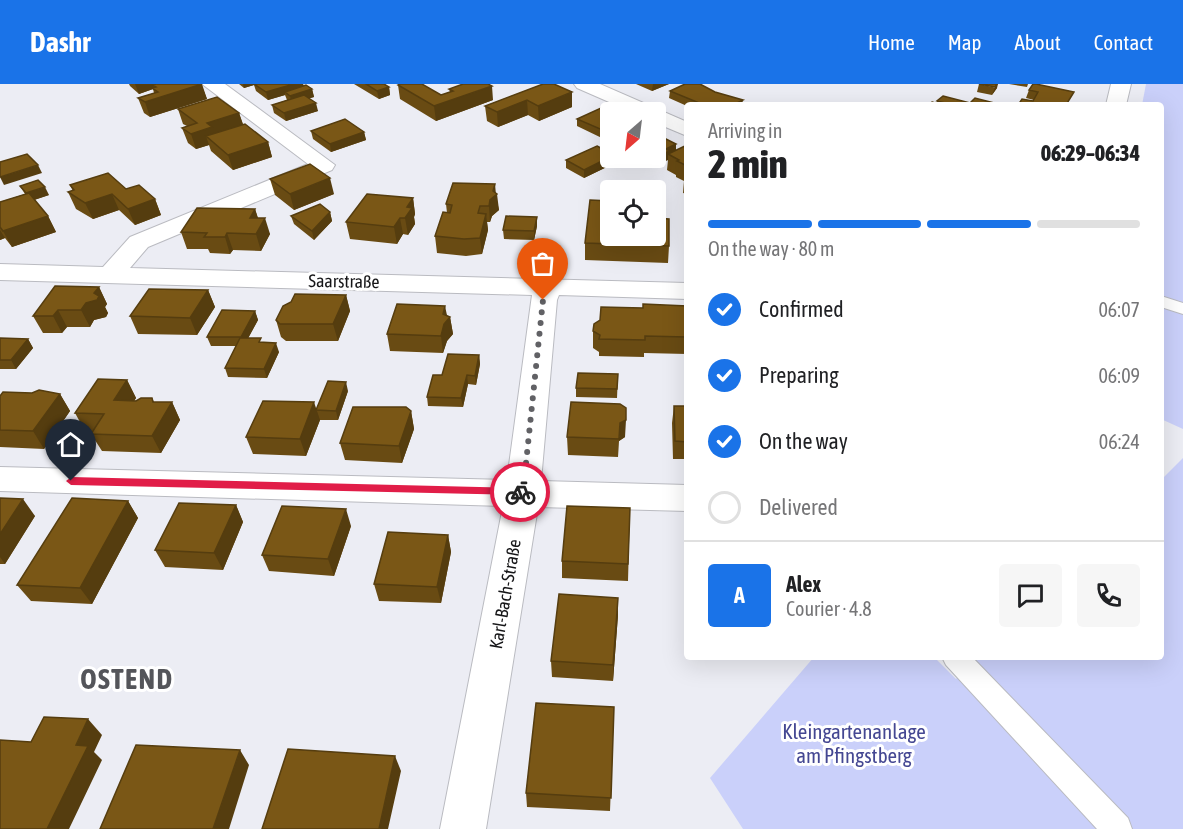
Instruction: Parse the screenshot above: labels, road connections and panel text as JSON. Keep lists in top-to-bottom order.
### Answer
{
  "streets": {
    "street": ["Saarstraße", "Karl-Bach-Straße"]
  },
  "crossings": [
    ["Saarstraße", "Karl-Bach-Straße"]
  ],
  "districts": ["OSTEND"],
  "parks": ["Kleingartenanlage am Pfingstberg"],
  "north": "bottom left",
  "page": {
    "header": "Dashr",
    "nav": [
      "Home",
      "Map",
      "About",
      "Contact"
    ],
    "heading": ["2 min", "Arriving in", "06:29–06:34"],
    "panel": ["Alex", "Courier · 4.8"],
    "bar": "On the way · 80 m",
    "list": [
      ["Confirmed", "06:07"],
      ["Preparing", "06:09"],
      ["On the way", "06:24"],
      "Delivered"
    ],
    "round": "A"
  }
}
